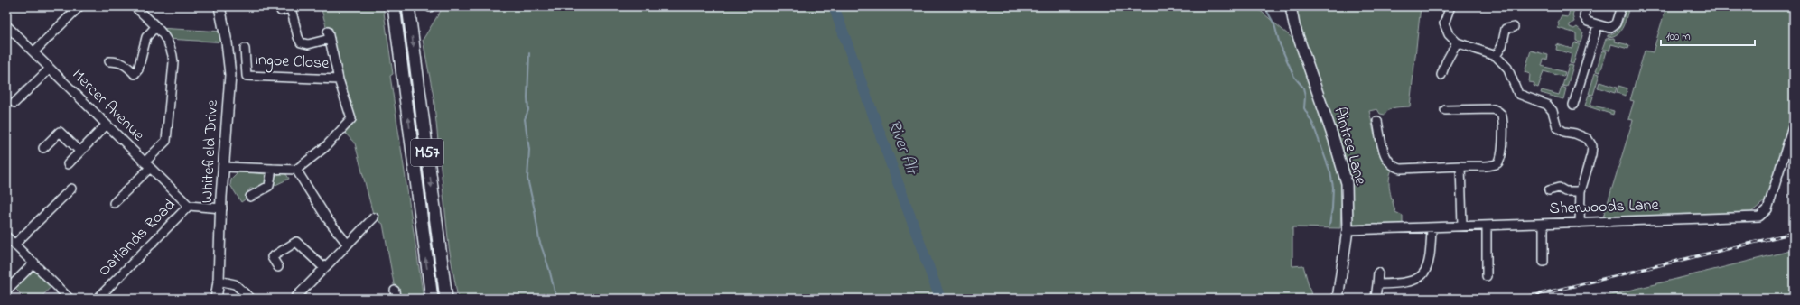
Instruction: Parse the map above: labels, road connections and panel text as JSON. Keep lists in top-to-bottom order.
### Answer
{
  "streets": {
    "highway": ["M57"],
    "main road": ["Aintree Lane", "Whitefield Drive"],
    "street": [
      "Ingoe Close",
      "Mercer Avenue",
      "Sherwoods Lane",
      "Oatlands Road"
    ]
  },
  "crossings": [
    ["Mercer Avenue", "Oatlands Road"],
    ["Aintree Lane", "Sherwoods Lane"],
    ["Whitefield Drive", "Oatlands Road"]
  ],
  "water": ["River Alt"],
  "scale_bar": "100 m"
}
